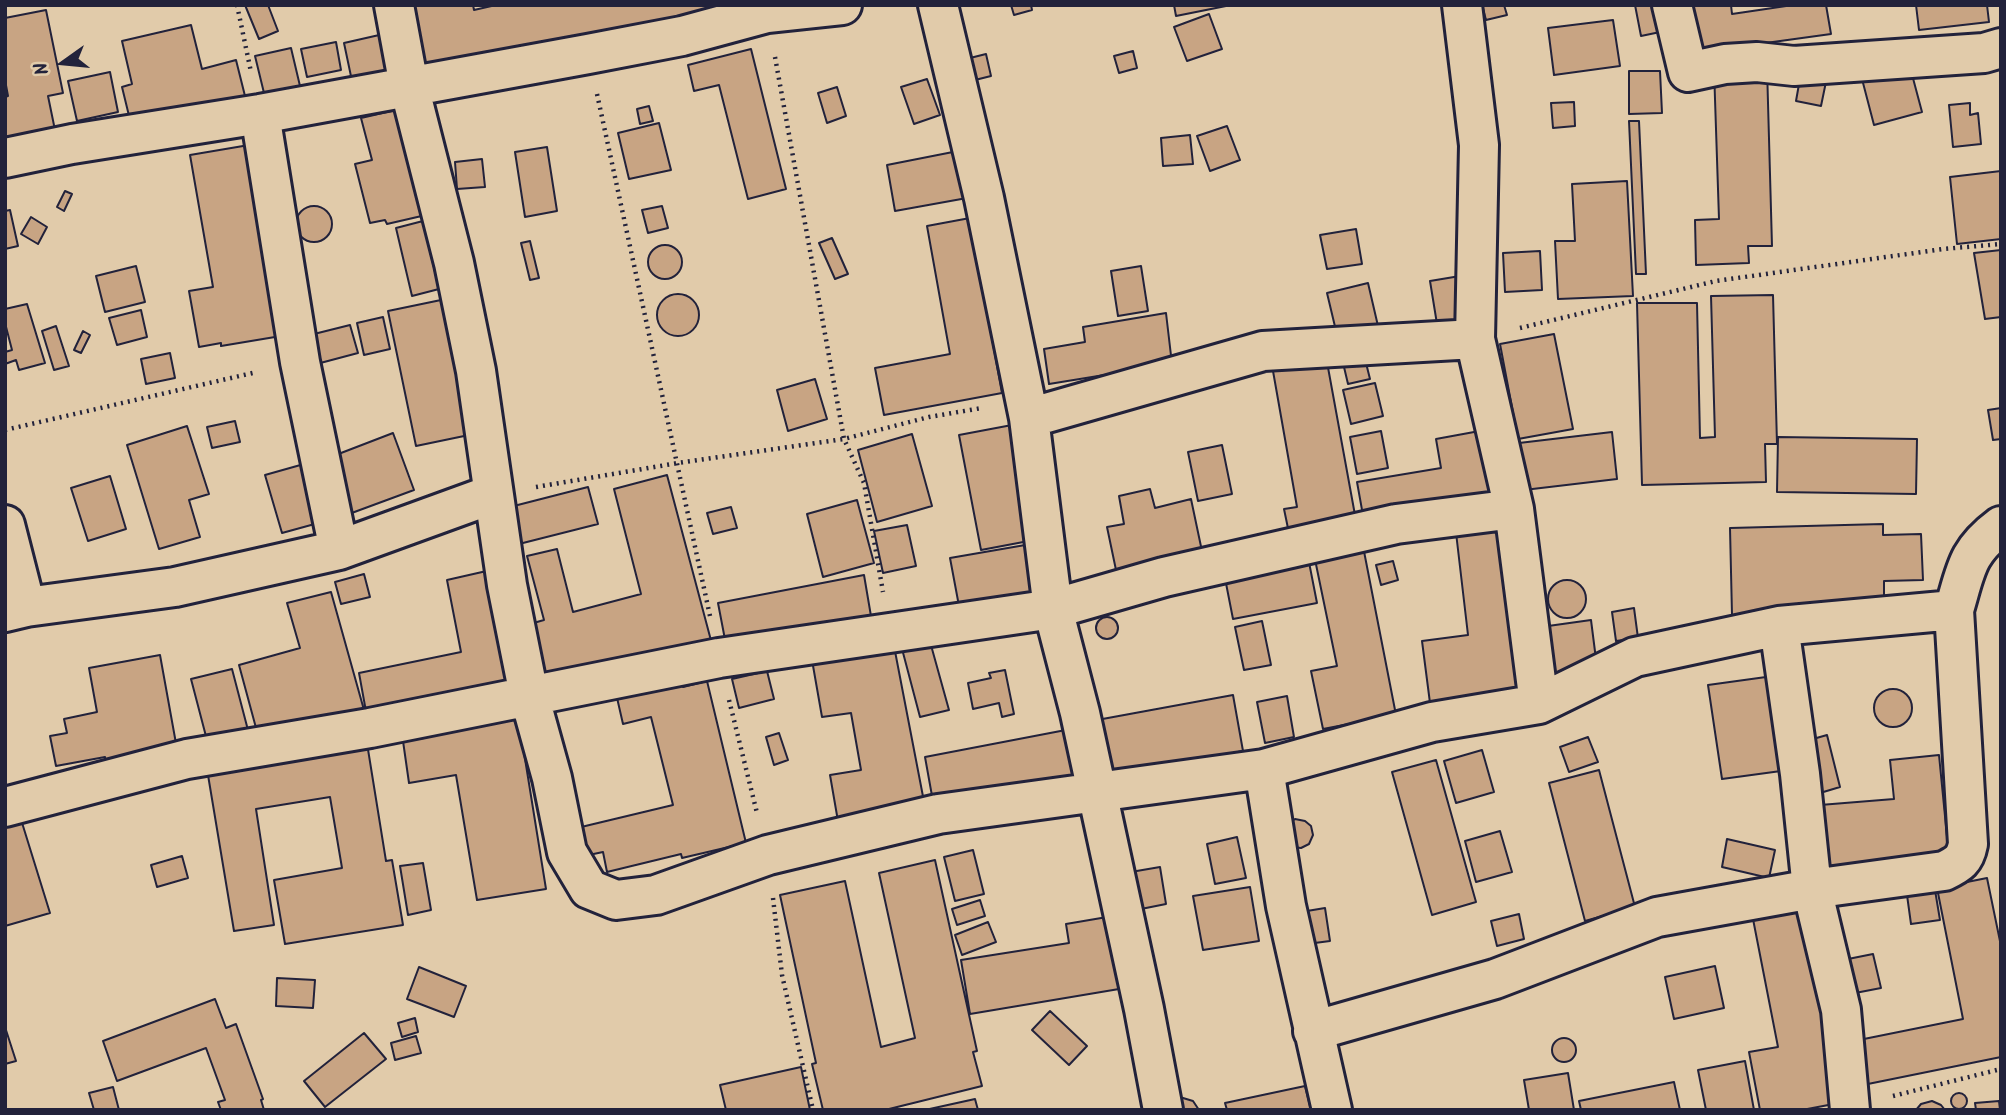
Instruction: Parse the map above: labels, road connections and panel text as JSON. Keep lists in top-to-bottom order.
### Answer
{
  "north": "left"
}
